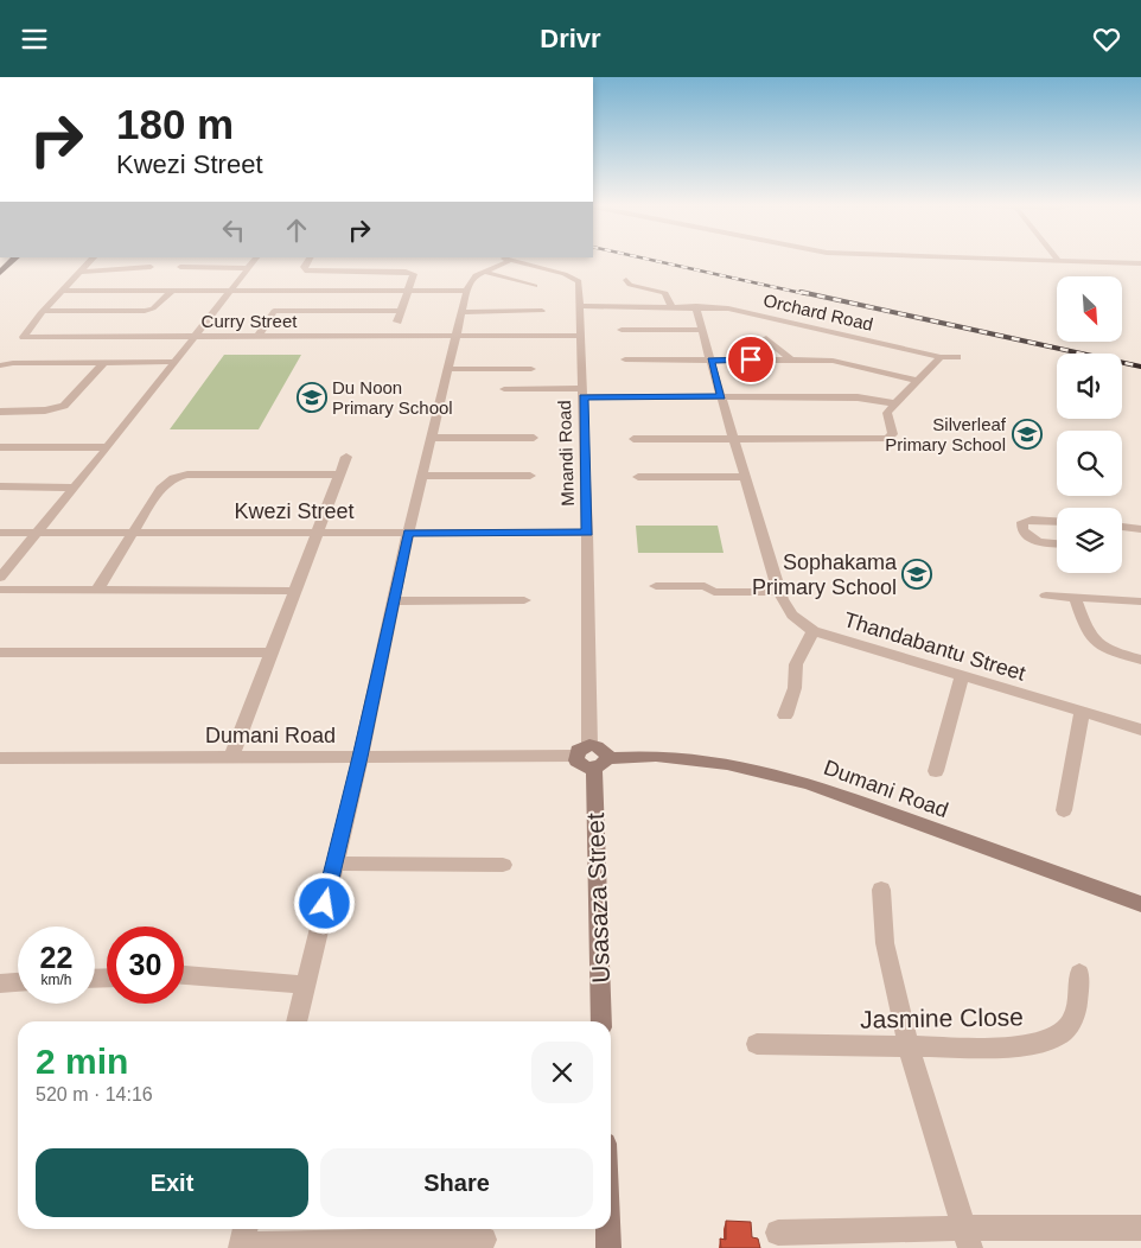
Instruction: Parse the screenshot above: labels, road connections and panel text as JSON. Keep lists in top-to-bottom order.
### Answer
{
  "streets": {
    "street": [
      "Orchard Road",
      "Curry Street",
      "Mnandi Road",
      "Kwezi Street",
      "Thandabantu Street",
      "Dumani Road",
      "Usasaza Street",
      "Jasmine Close"
    ]
  },
  "crossings": [
    ["Orchard Road", "Mnandi Road"],
    ["Orchard Road", "Thandabantu Street"],
    ["Curry Street", "Mnandi Road"],
    ["Mnandi Road", "Kwezi Street"],
    ["Dumani Road", "Usasaza Street"]
  ],
  "places": {
    "school or university": ["Du Noon Primary School", "Silverleaf Primary School", "Sophakama Primary School"]
  },
  "north": "bottom right",
  "page": {
    "header": "Drivr",
    "turn": ["180 m", "Kwezi Street"],
    "speed": "22 km/h",
    "limit": "30",
    "heading": ["2 min", "520 m · 14:16"],
    "buttons": ["Exit", "Share"]
  }
}
